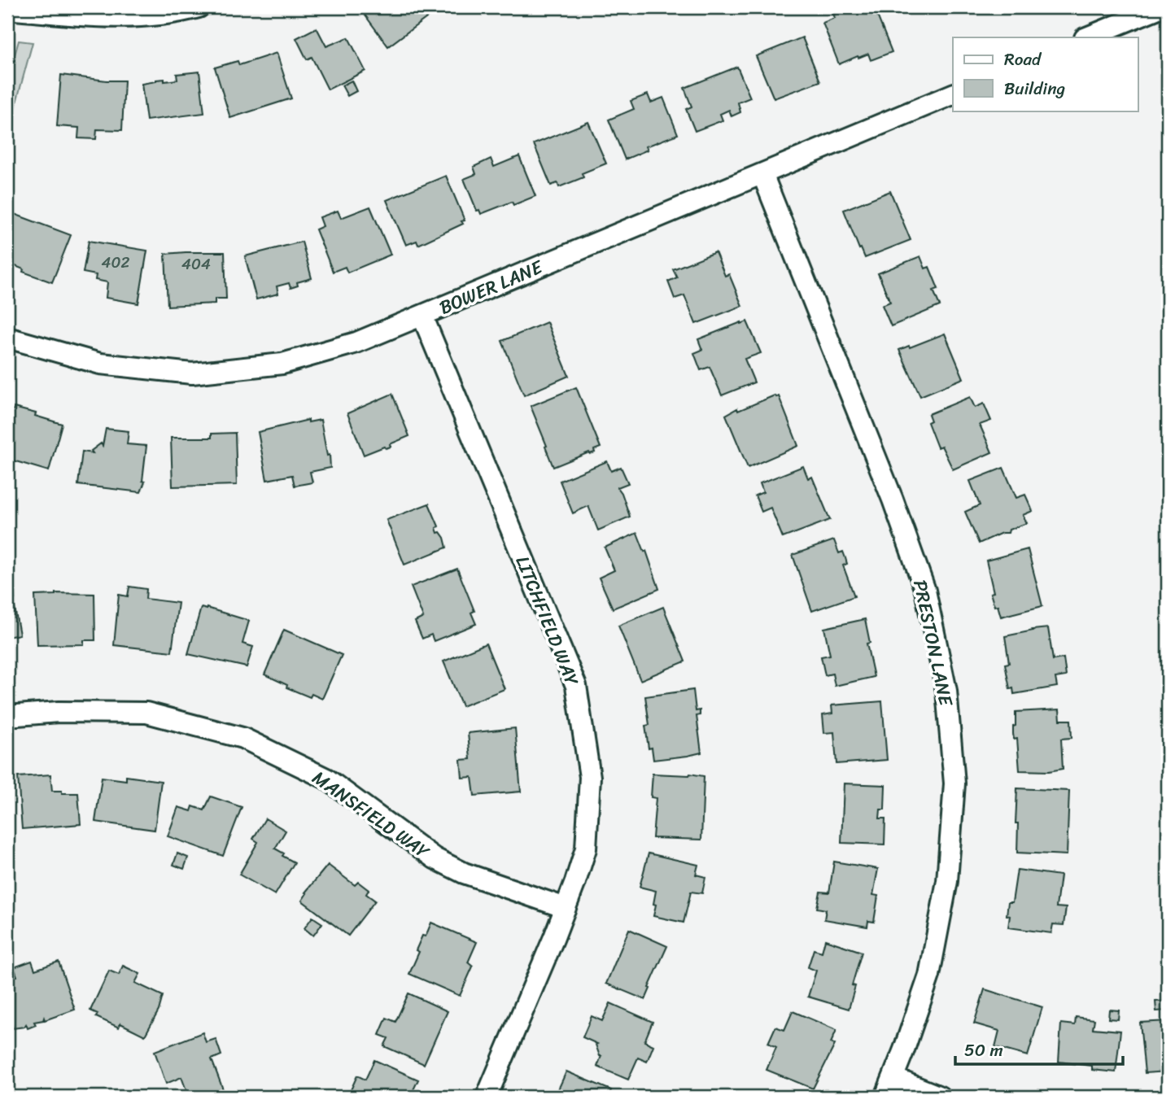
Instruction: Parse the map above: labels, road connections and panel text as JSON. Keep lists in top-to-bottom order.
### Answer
{
  "streets": {
    "street": [
      "BOWER LANE",
      "LITCHFIELD WAY",
      "PRESTON LANE",
      "MANSFIELD WAY"
    ]
  },
  "crossings": [
    ["BOWER LANE", "LITCHFIELD WAY"],
    ["BOWER LANE", "PRESTON LANE"],
    ["LITCHFIELD WAY", "MANSFIELD WAY"]
  ],
  "house_numbers": ["402", "404"],
  "legend": ["Road", "Building"],
  "scale_bar": "50 m"
}
